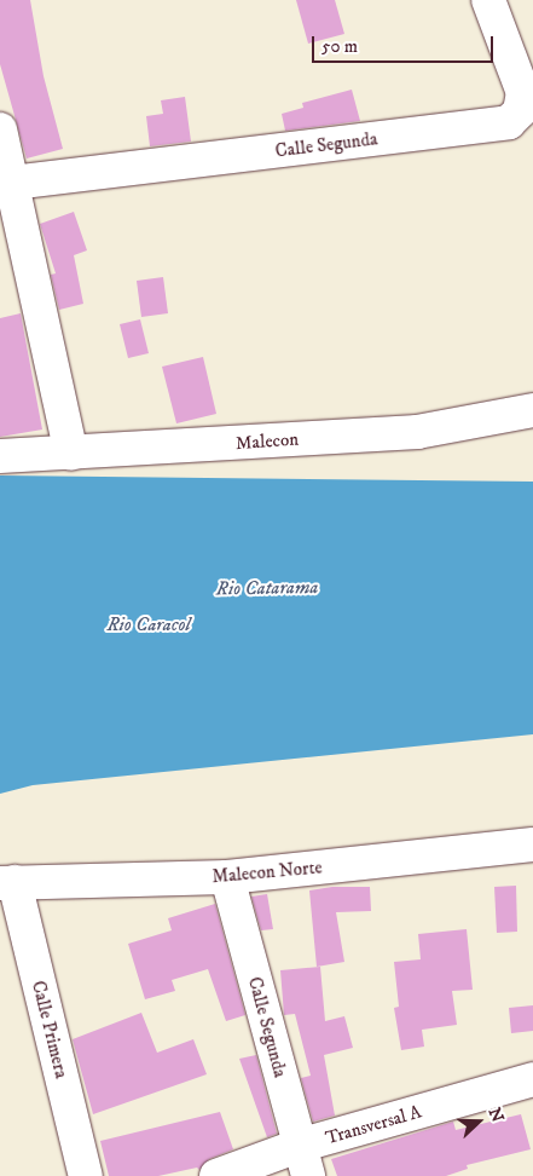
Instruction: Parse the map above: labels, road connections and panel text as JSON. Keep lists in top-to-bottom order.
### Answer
{
  "streets": {
    "street": [
      "Calle Segunda",
      "Malecon",
      "Malecon Norte",
      "Calle Primera",
      "Transversal A"
    ]
  },
  "crossings": [
    ["Calle Segunda", "Malecon Norte"],
    ["Calle Segunda", "Transversal A"],
    ["Malecon Norte", "Calle Primera"]
  ],
  "water": ["Rio Catarama", "Rio Caracol"],
  "scale_bar": "50 m",
  "north": "right"
}
